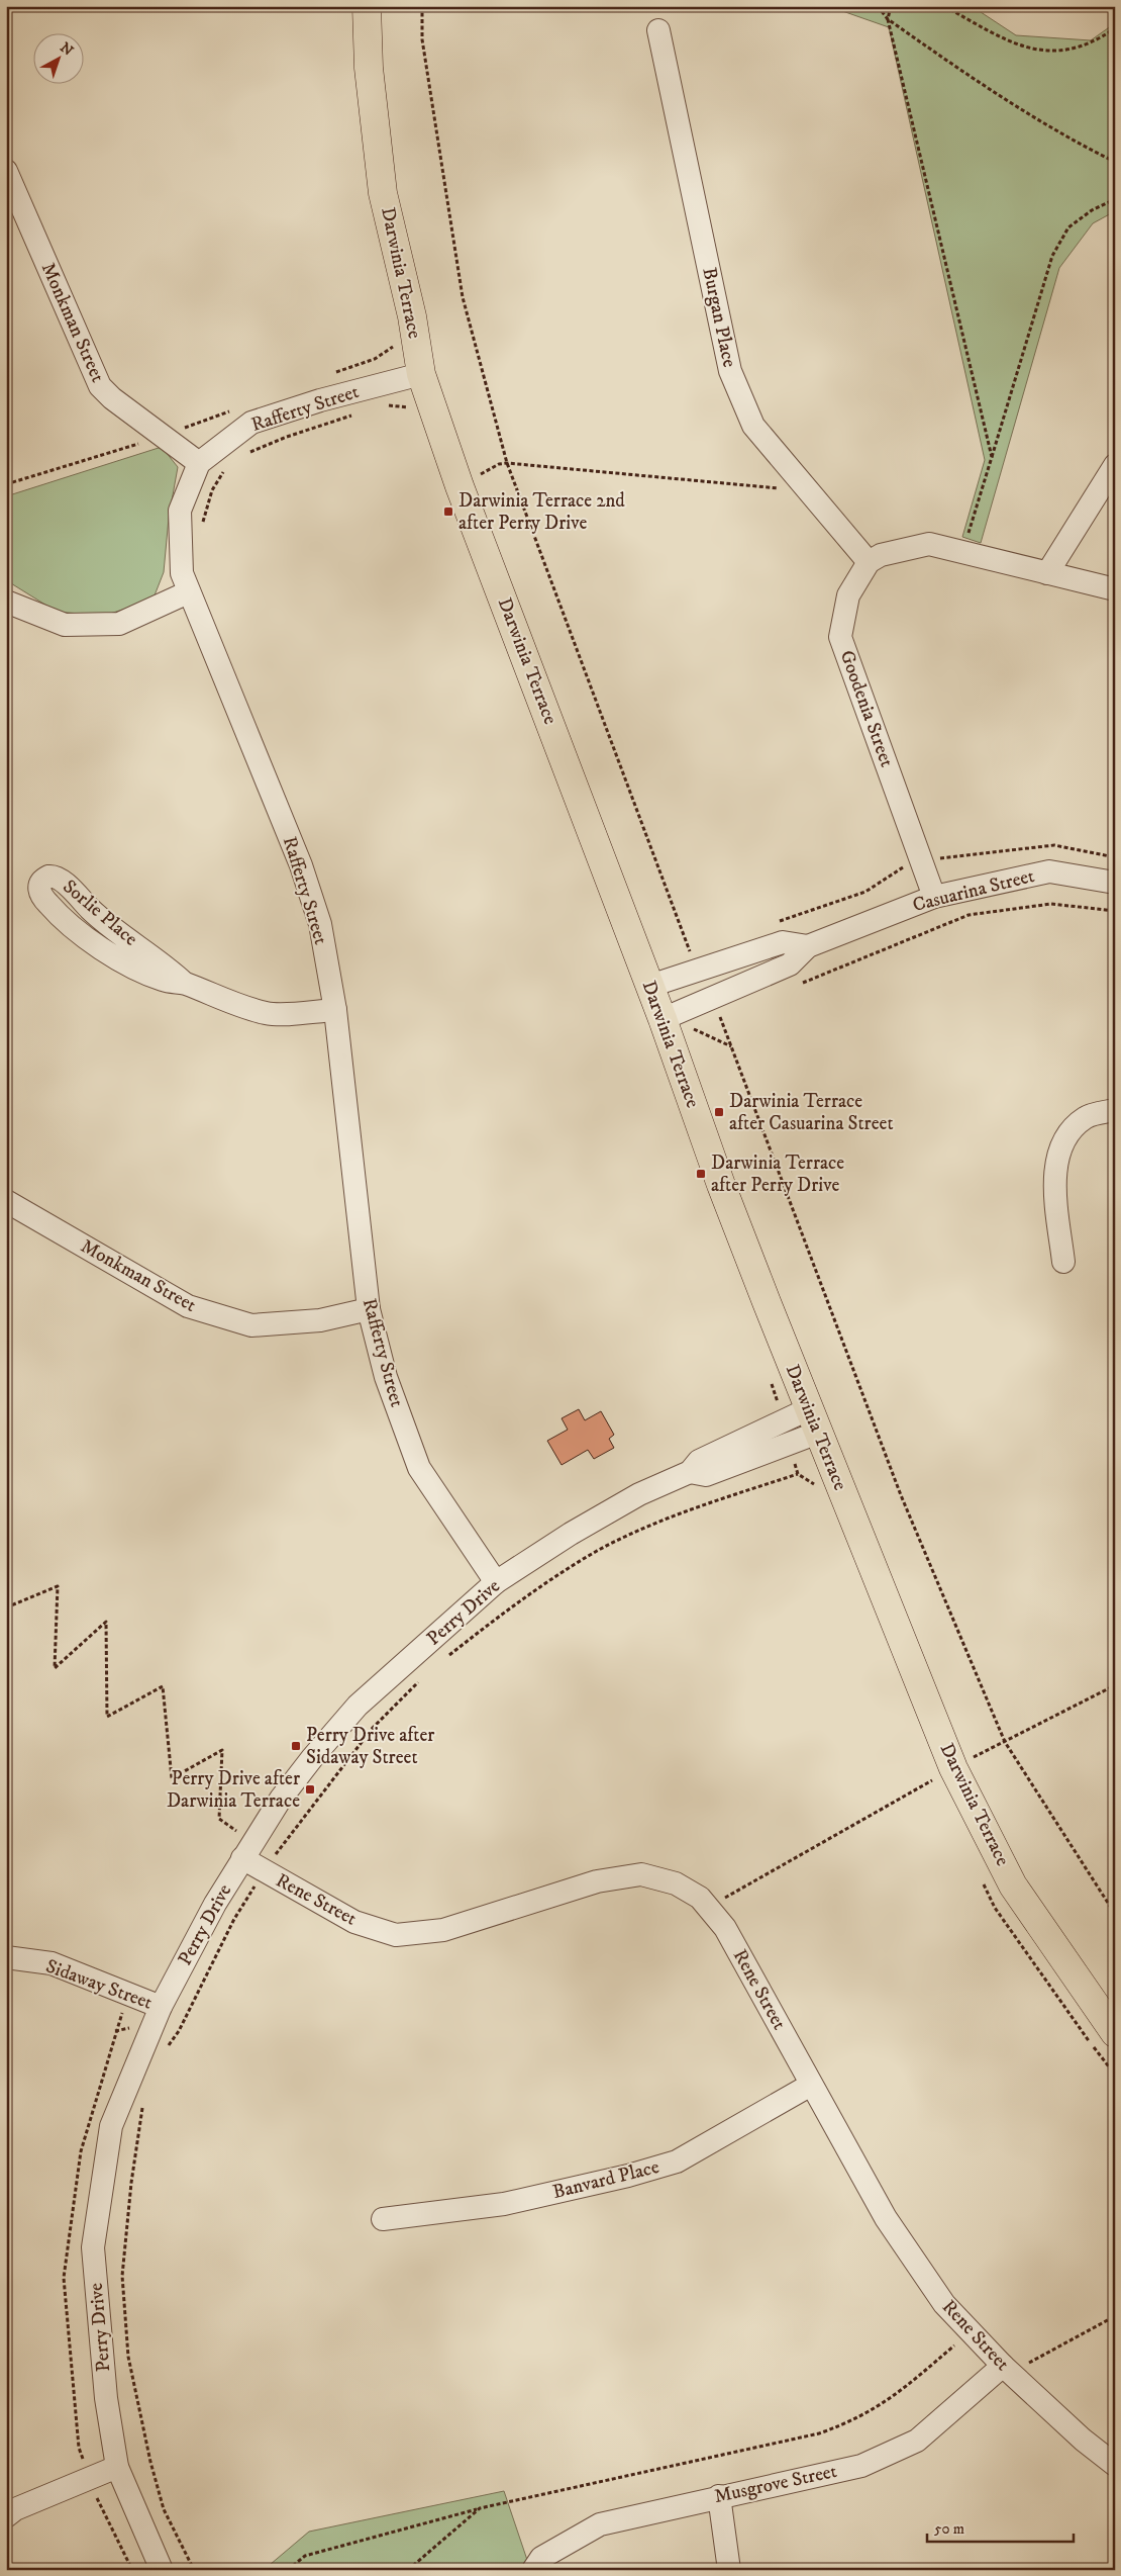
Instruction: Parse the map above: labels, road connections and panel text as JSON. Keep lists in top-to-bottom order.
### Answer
{
  "streets": {
    "main road": ["Darwinia Terrace"],
    "street": [
      "Burgan Place",
      "Monkman Street",
      "Rafferty Street",
      "Goodenia Street",
      "Casuarina Street",
      "Sorlie Place",
      "Perry Drive",
      "Rene Street",
      "Sidaway Street",
      "Banvard Place",
      "Musgrove Street"
    ]
  },
  "crossings": [
    ["Darwinia Terrace", "Rafferty Street"],
    ["Darwinia Terrace", "Casuarina Street"],
    ["Darwinia Terrace", "Perry Drive"],
    ["Burgan Place", "Goodenia Street"],
    ["Monkman Street", "Rafferty Street"],
    ["Rafferty Street", "Sorlie Place"],
    ["Rafferty Street", "Perry Drive"],
    ["Goodenia Street", "Casuarina Street"],
    ["Perry Drive", "Rene Street"],
    ["Perry Drive", "Sidaway Street"],
    ["Rene Street", "Banvard Place"],
    ["Rene Street", "Musgrove Street"]
  ],
  "places": {
    "transit": [
      "Darwinia Terrace 2nd after Perry Drive",
      "Darwinia Terrace after Casuarina Street",
      "Darwinia Terrace after Perry Drive",
      "Perry Drive after Sidaway Street",
      "Perry Drive after Darwinia Terrace"
    ]
  },
  "scale_bar": "50 m",
  "north": "top right"
}
